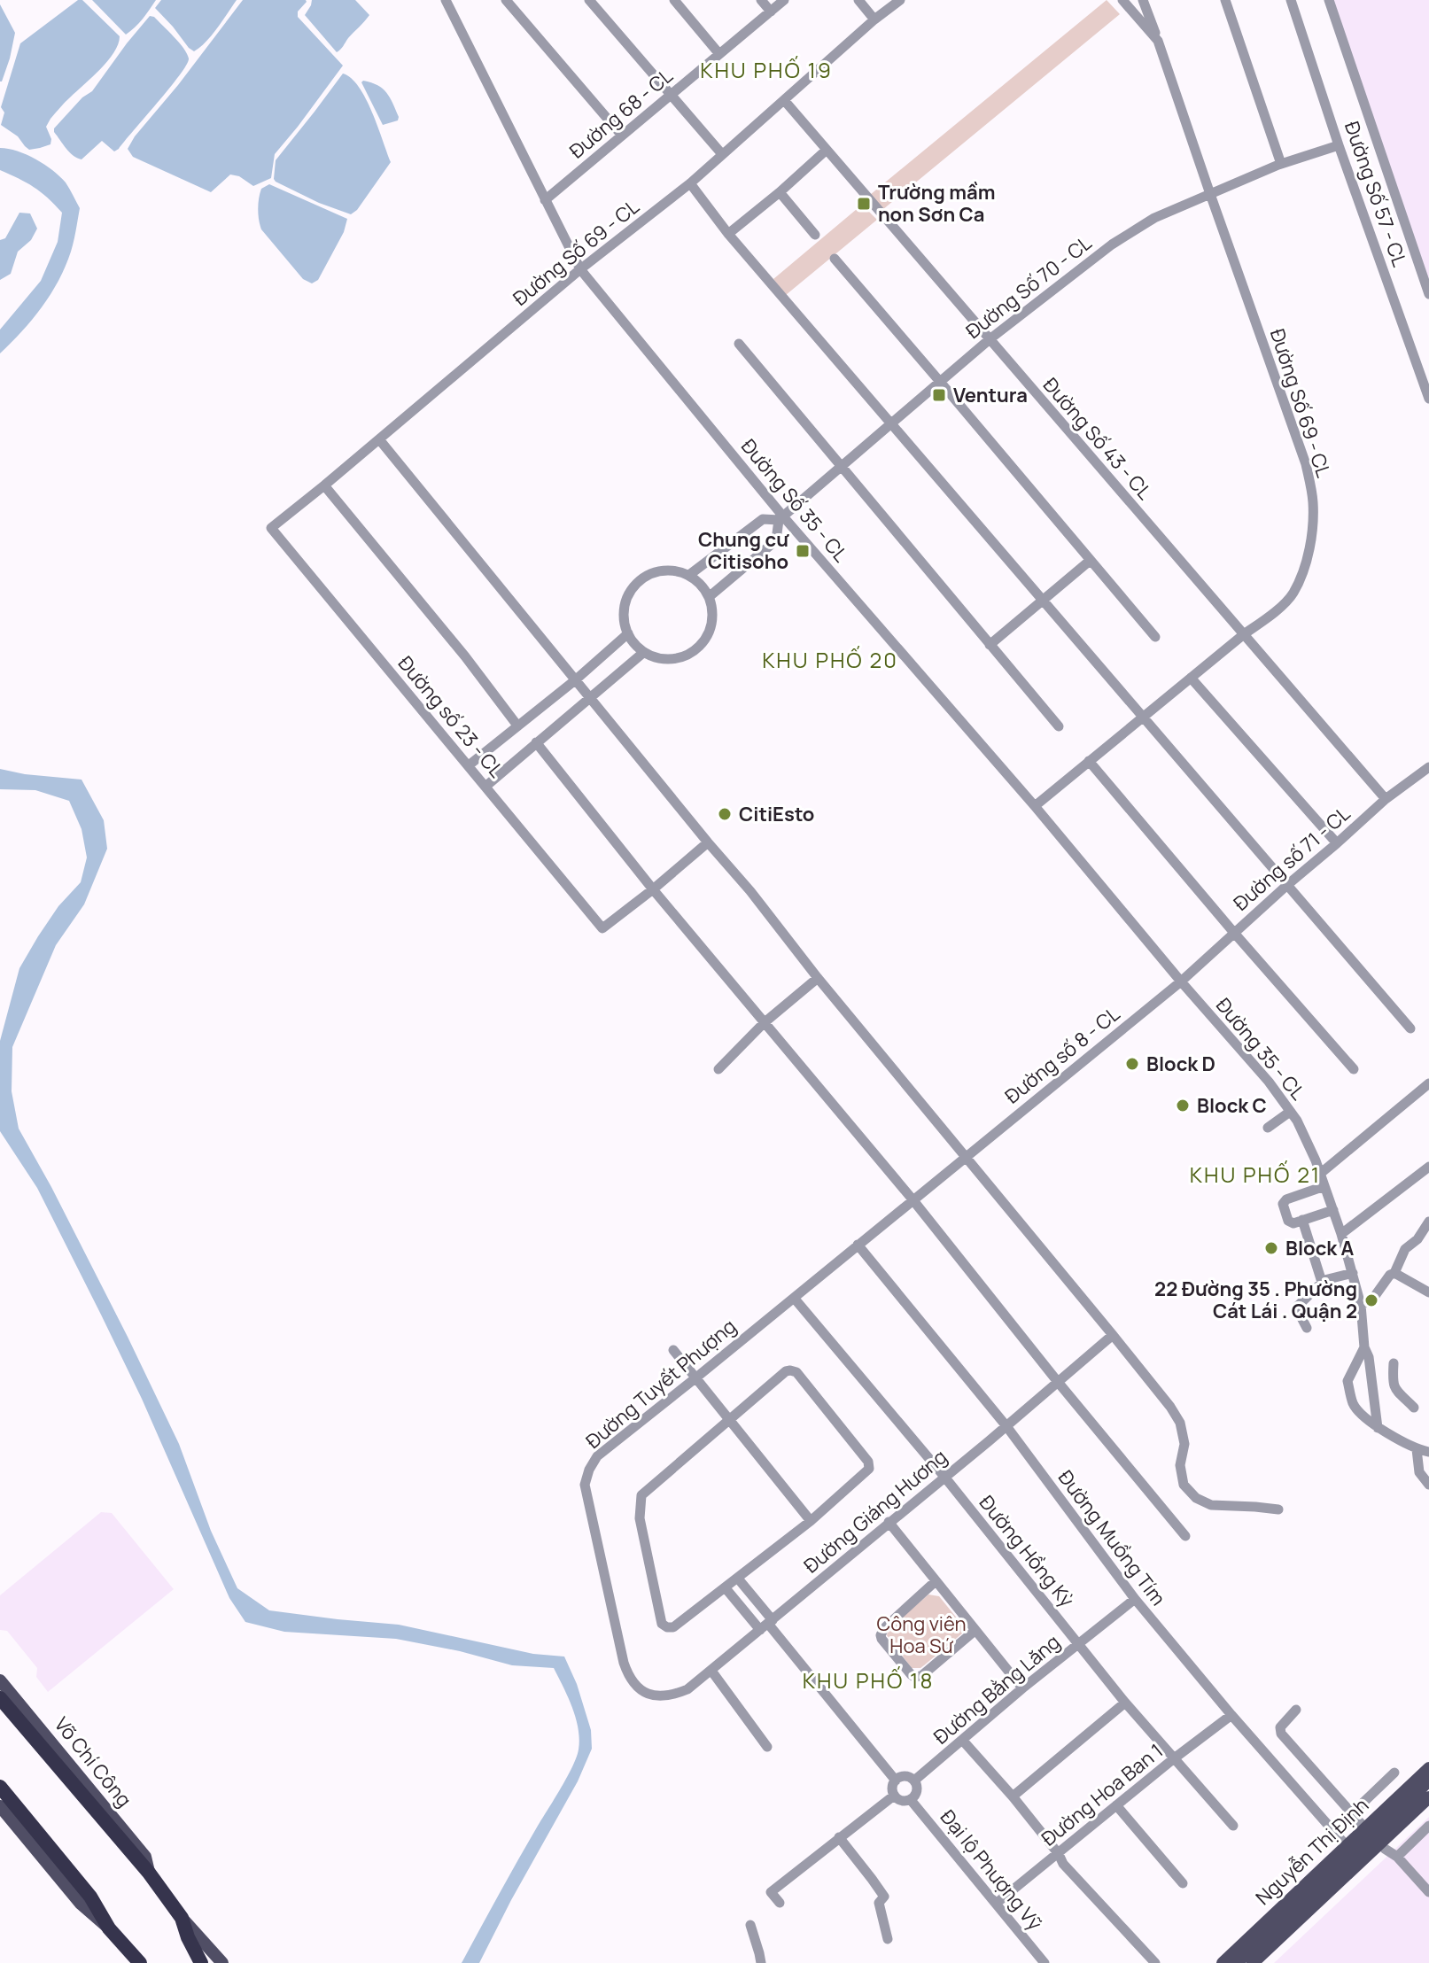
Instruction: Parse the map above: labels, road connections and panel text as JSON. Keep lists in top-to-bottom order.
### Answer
{
  "streets": {
    "highway": ["Võ Chí Công"],
    "main road": ["Nguyễn Thị Định"],
    "street": [
      "Đường 68 - CL",
      "Đường Số 57 - CL",
      "Đường Số 69 - CL",
      "Đường Số 70 - CL",
      "Đường Số 43 - CL",
      "Đường Số 35 - CL",
      "Đường số 23 - CL",
      "Đường số 71 - CL",
      "Đường 35 - CL",
      "Đường số 8 - CL",
      "Đường Tuyết Phượng",
      "Đường Giáng Hương",
      "Đường Muồng Tím",
      "Đường Hồng Kỳ",
      "Đường Bằng Lăng",
      "Đường Hoa Ban 1",
      "Đại lộ Phượng Vỹ"
    ]
  },
  "crossings": [
    ["Đường 68 - CL", "Đường Số 35 - CL"],
    ["Đường Số 57 - CL", "Đường Số 70 - CL"],
    ["Đường Số 69 - CL", "Đường Số 70 - CL"],
    ["Đường Số 69 - CL", "Đường Số 43 - CL"],
    ["Đường Số 69 - CL", "Đường Số 35 - CL"],
    ["Đường Số 69 - CL", "Đường số 23 - CL"],
    ["Đường Số 70 - CL", "Đường Số 43 - CL"],
    ["Đường Số 70 - CL", "Đường Số 35 - CL"],
    ["Đường Số 43 - CL", "Đường số 71 - CL"],
    ["Đường Số 35 - CL", "Đường số 71 - CL"],
    ["Đường Số 35 - CL", "Đường 35 - CL"],
    ["Đường Số 35 - CL", "Đường số 8 - CL"],
    ["Đường số 71 - CL", "Đường 35 - CL"],
    ["Đường số 71 - CL", "Đường số 8 - CL"],
    ["Đường 35 - CL", "Đường số 8 - CL"],
    ["Đường số 8 - CL", "Đường Tuyết Phượng"],
    ["Đường Tuyết Phượng", "Đường Giáng Hương"],
    ["Đường Tuyết Phượng", "Đường Muồng Tím"],
    ["Đường Tuyết Phượng", "Đường Hồng Kỳ"],
    ["Đường Giáng Hương", "Đường Muồng Tím"],
    ["Đường Giáng Hương", "Đường Hồng Kỳ"],
    ["Đường Muồng Tím", "Đường Bằng Lăng"],
    ["Đường Muồng Tím", "Đường Hoa Ban 1"],
    ["Đường Muồng Tím", "Nguyễn Thị Định"],
    ["Đường Hồng Kỳ", "Đường Bằng Lăng"],
    ["Đường Hồng Kỳ", "Đường Hoa Ban 1"],
    ["Đường Bằng Lăng", "Đại lộ Phượng Vỹ"],
    ["Đường Hoa Ban 1", "Đại lộ Phượng Vỹ"]
  ],
  "districts": [
    "KHU PHỐ 19",
    "KHU PHỐ 20",
    "KHU PHỐ 21",
    "KHU PHỐ 18"
  ],
  "parks": ["Công viên Hoa Sứ"],
  "places": {
    "transit": ["Trường mầm non Sơn Ca", "Ventura", "Chung cư Citisoho"],
    "other": [
      "CitiEsto",
      "Block D",
      "Block C",
      "Block A",
      "22 Đường 35 . Phường Cát Lái . Quận 2"
    ]
  }
}
